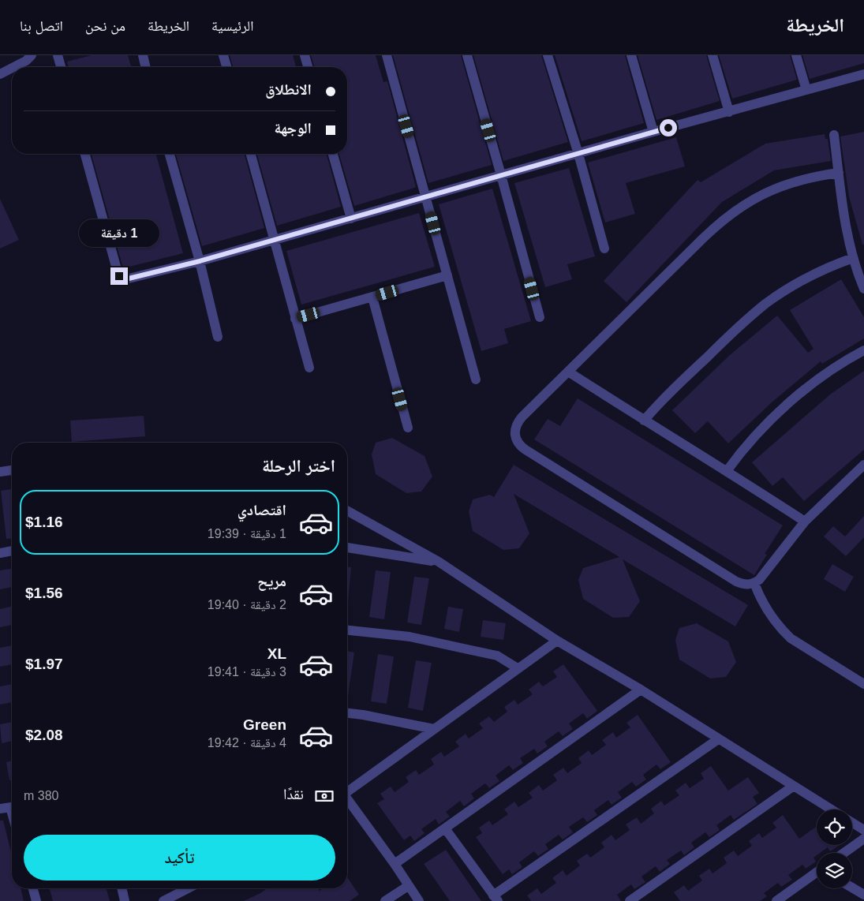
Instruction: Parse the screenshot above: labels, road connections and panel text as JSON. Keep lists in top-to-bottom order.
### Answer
{
  "page": {
    "header": "الخريطة",
    "nav": [
      "الرئيسية",
      "الخريطة",
      "من نحن",
      "اتصل بنا"
    ],
    "banner": ["الانطلاق", "الوجهة"],
    "bubble": "1 دقيقة",
    "heading": "اختر الرحلة",
    "list": [
      {
        "name": "اقتصادي",
        "note": "1 دقيقة · 19:39",
        "value": "$1.16"
      },
      {
        "name": "مريح",
        "note": "2 دقيقة · 19:40",
        "value": "$1.56"
      },
      {
        "name": "XL",
        "note": "3 دقيقة · 19:41",
        "value": "$1.97"
      },
      {
        "name": "Green",
        "note": "4 دقيقة · 19:42",
        "value": "$2.08"
      }
    ],
    "pay": ["نقدًا", "380 m"],
    "buttons": "تأكيد"
  }
}
